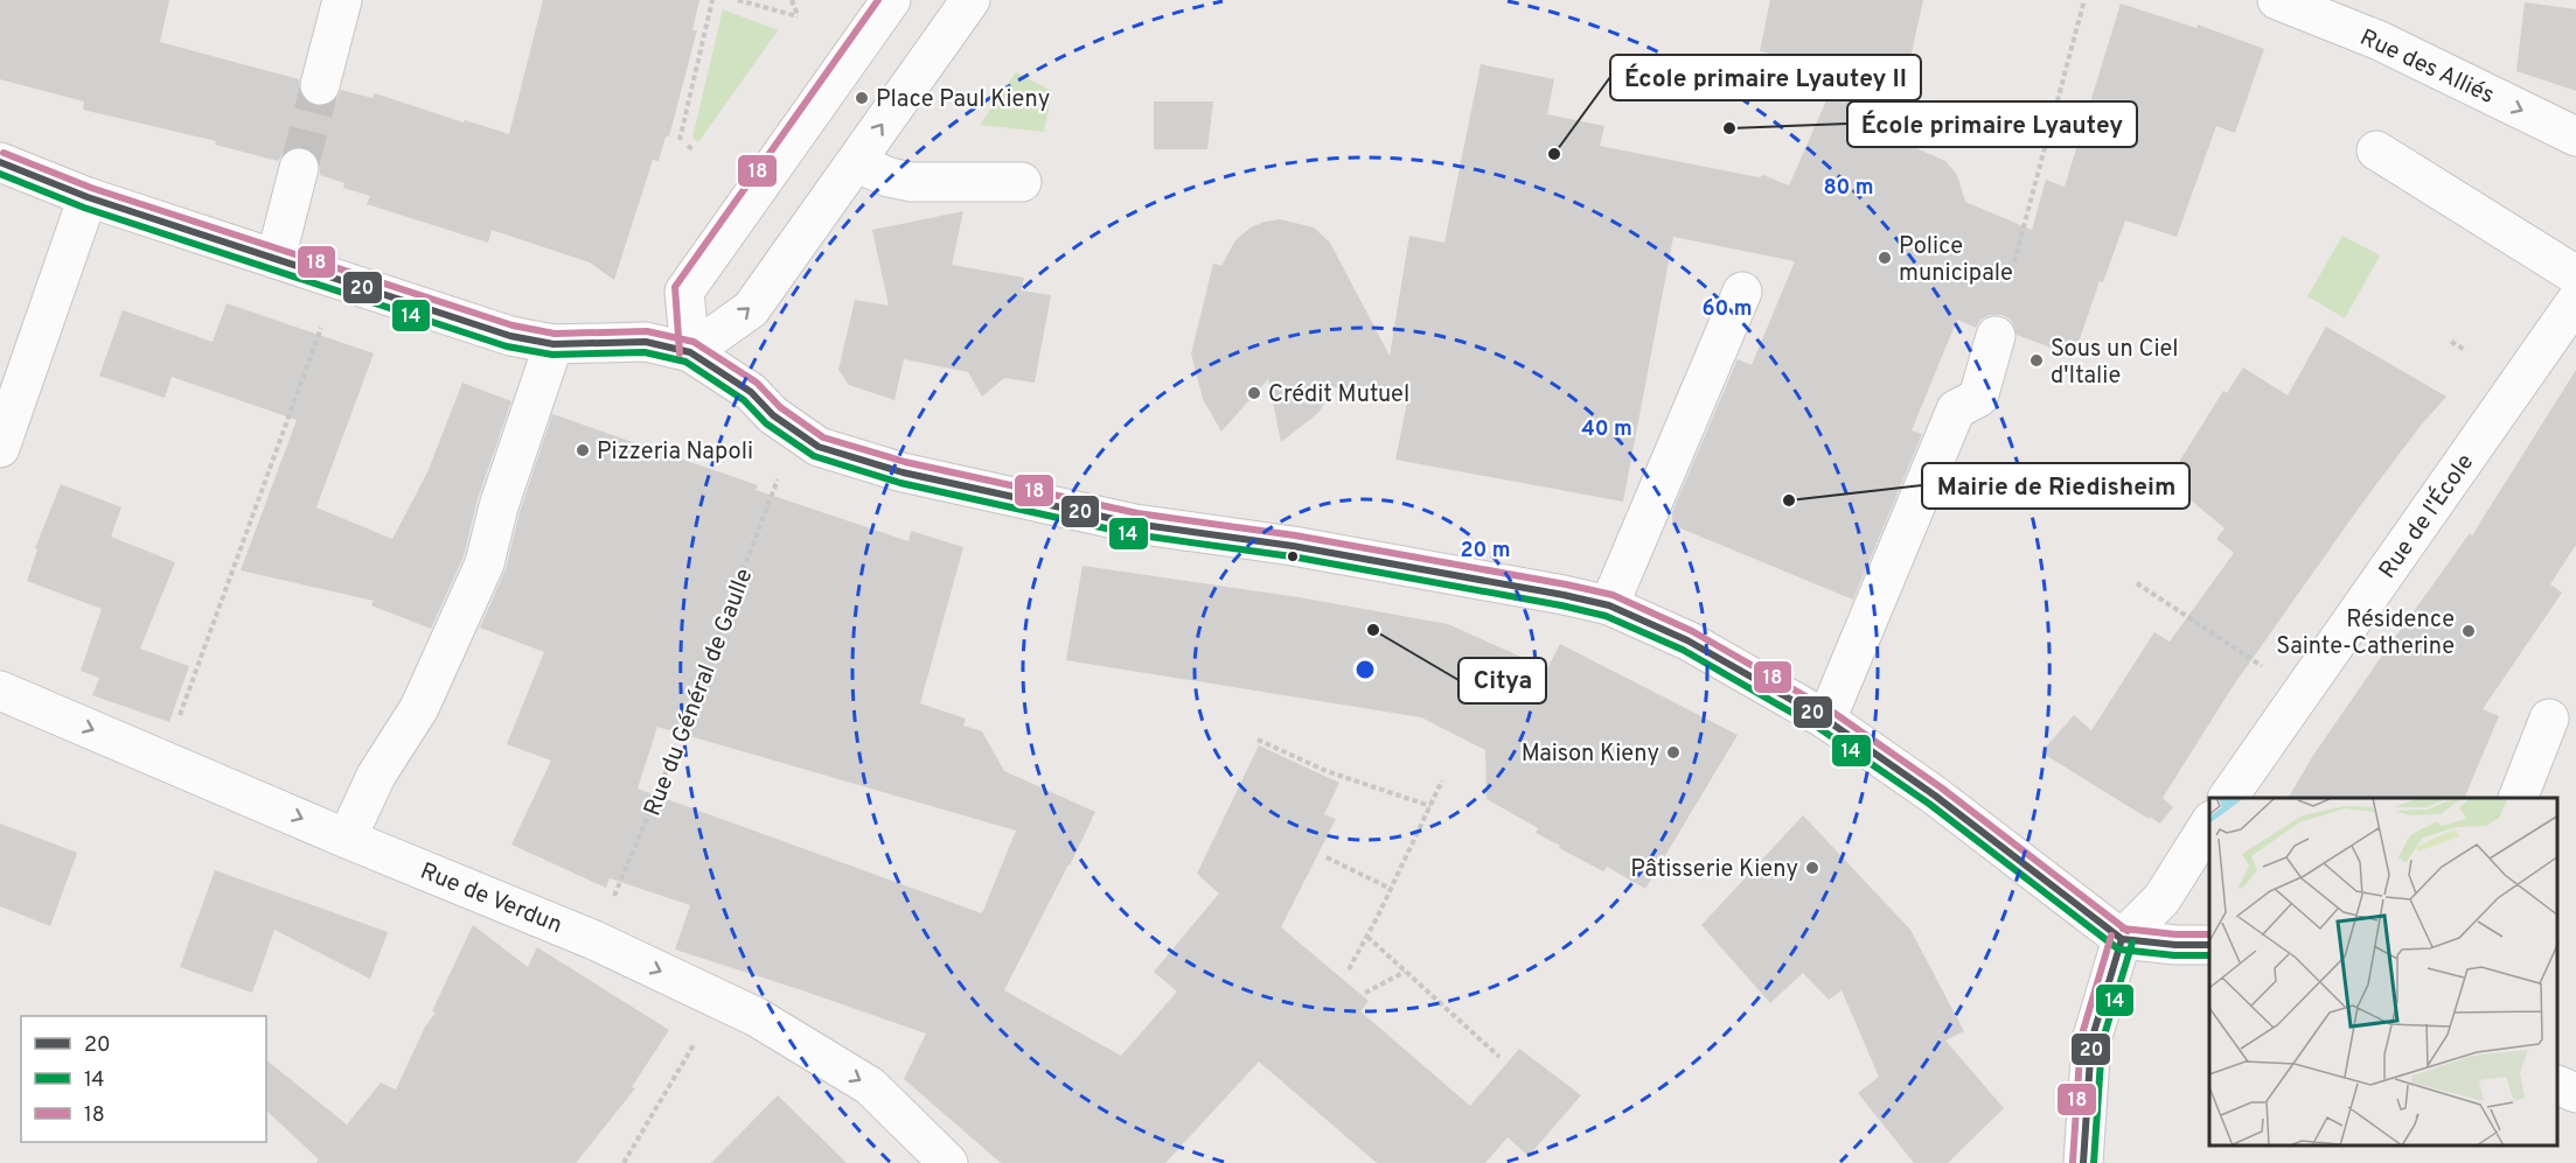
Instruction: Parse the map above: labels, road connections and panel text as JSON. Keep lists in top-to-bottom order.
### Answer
{
  "streets": {
    "street": ["Rue des Alliés", "Rue de l'École", "Rue de Verdun"],
    "path": ["Rue du Général de Gaulle"]
  },
  "one_way": ["Rue de Verdun"],
  "places": [
    "Place Paul Kieny",
    "École primaire Lyautey",
    "École primaire Lyautey II",
    "Police municipale",
    "Sous un Ciel d'Italie",
    "Crédit Mutuel",
    "Pizzeria Napoli",
    "Mairie de Riedisheim",
    "Citya",
    "Résidence Sainte-Catherine",
    "Maison Kieny",
    "Pâtisserie Kieny"
  ],
  "lines": ["transit line 18", "transit line 20", "transit line 14"],
  "legend": ["20", "14", "18"],
  "rings": [
    "80 m",
    "60 m",
    "40 m",
    "20 m"
  ]
}
